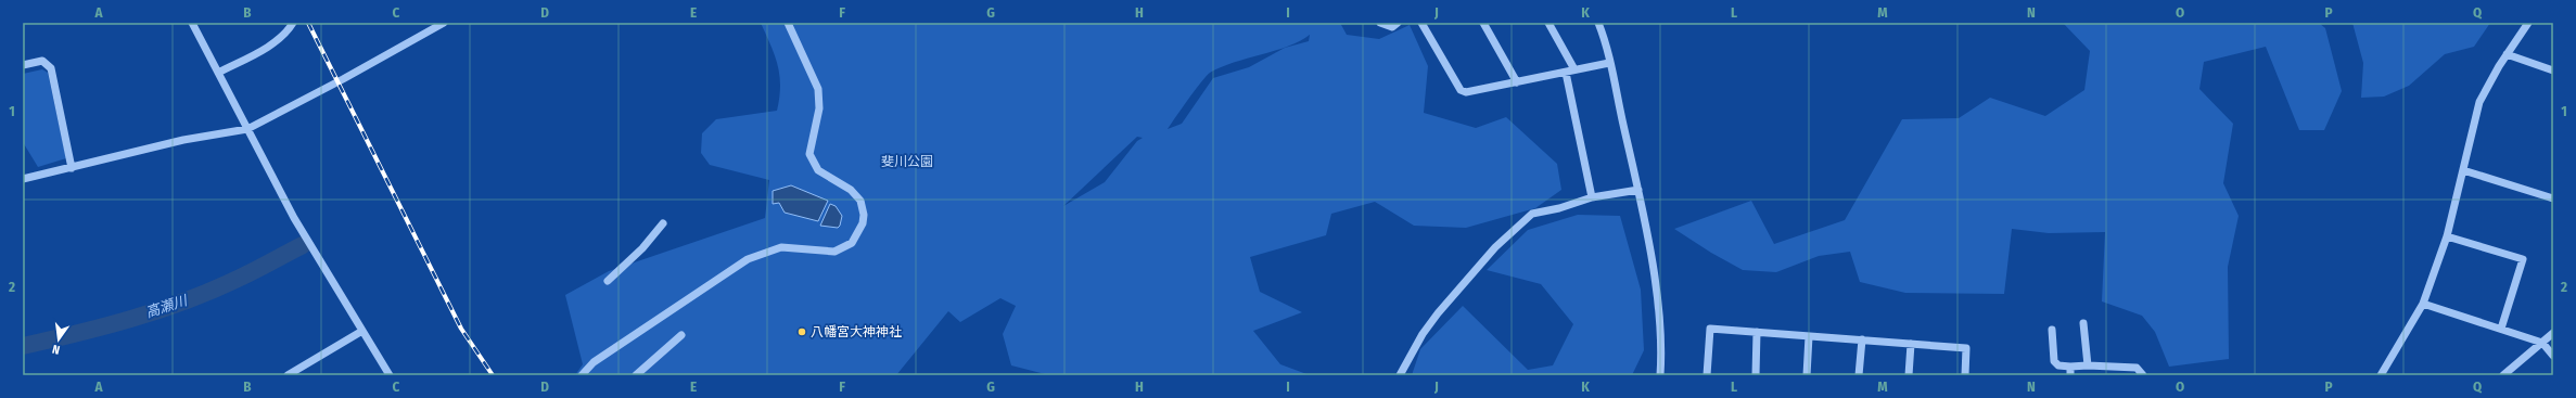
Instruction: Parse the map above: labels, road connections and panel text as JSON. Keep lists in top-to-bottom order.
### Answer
{
  "water": ["高瀬川"],
  "parks": ["斐川公園"],
  "places": ["八幡宮大神神社"],
  "north": "bottom",
  "grid": {
    "columns": [
      "A",
      "B",
      "C",
      "D",
      "E",
      "F",
      "G",
      "H",
      "I",
      "J",
      "K",
      "L",
      "M",
      "N",
      "O",
      "P",
      "Q"
    ],
    "rows": ["1", "2"]
  }
}
